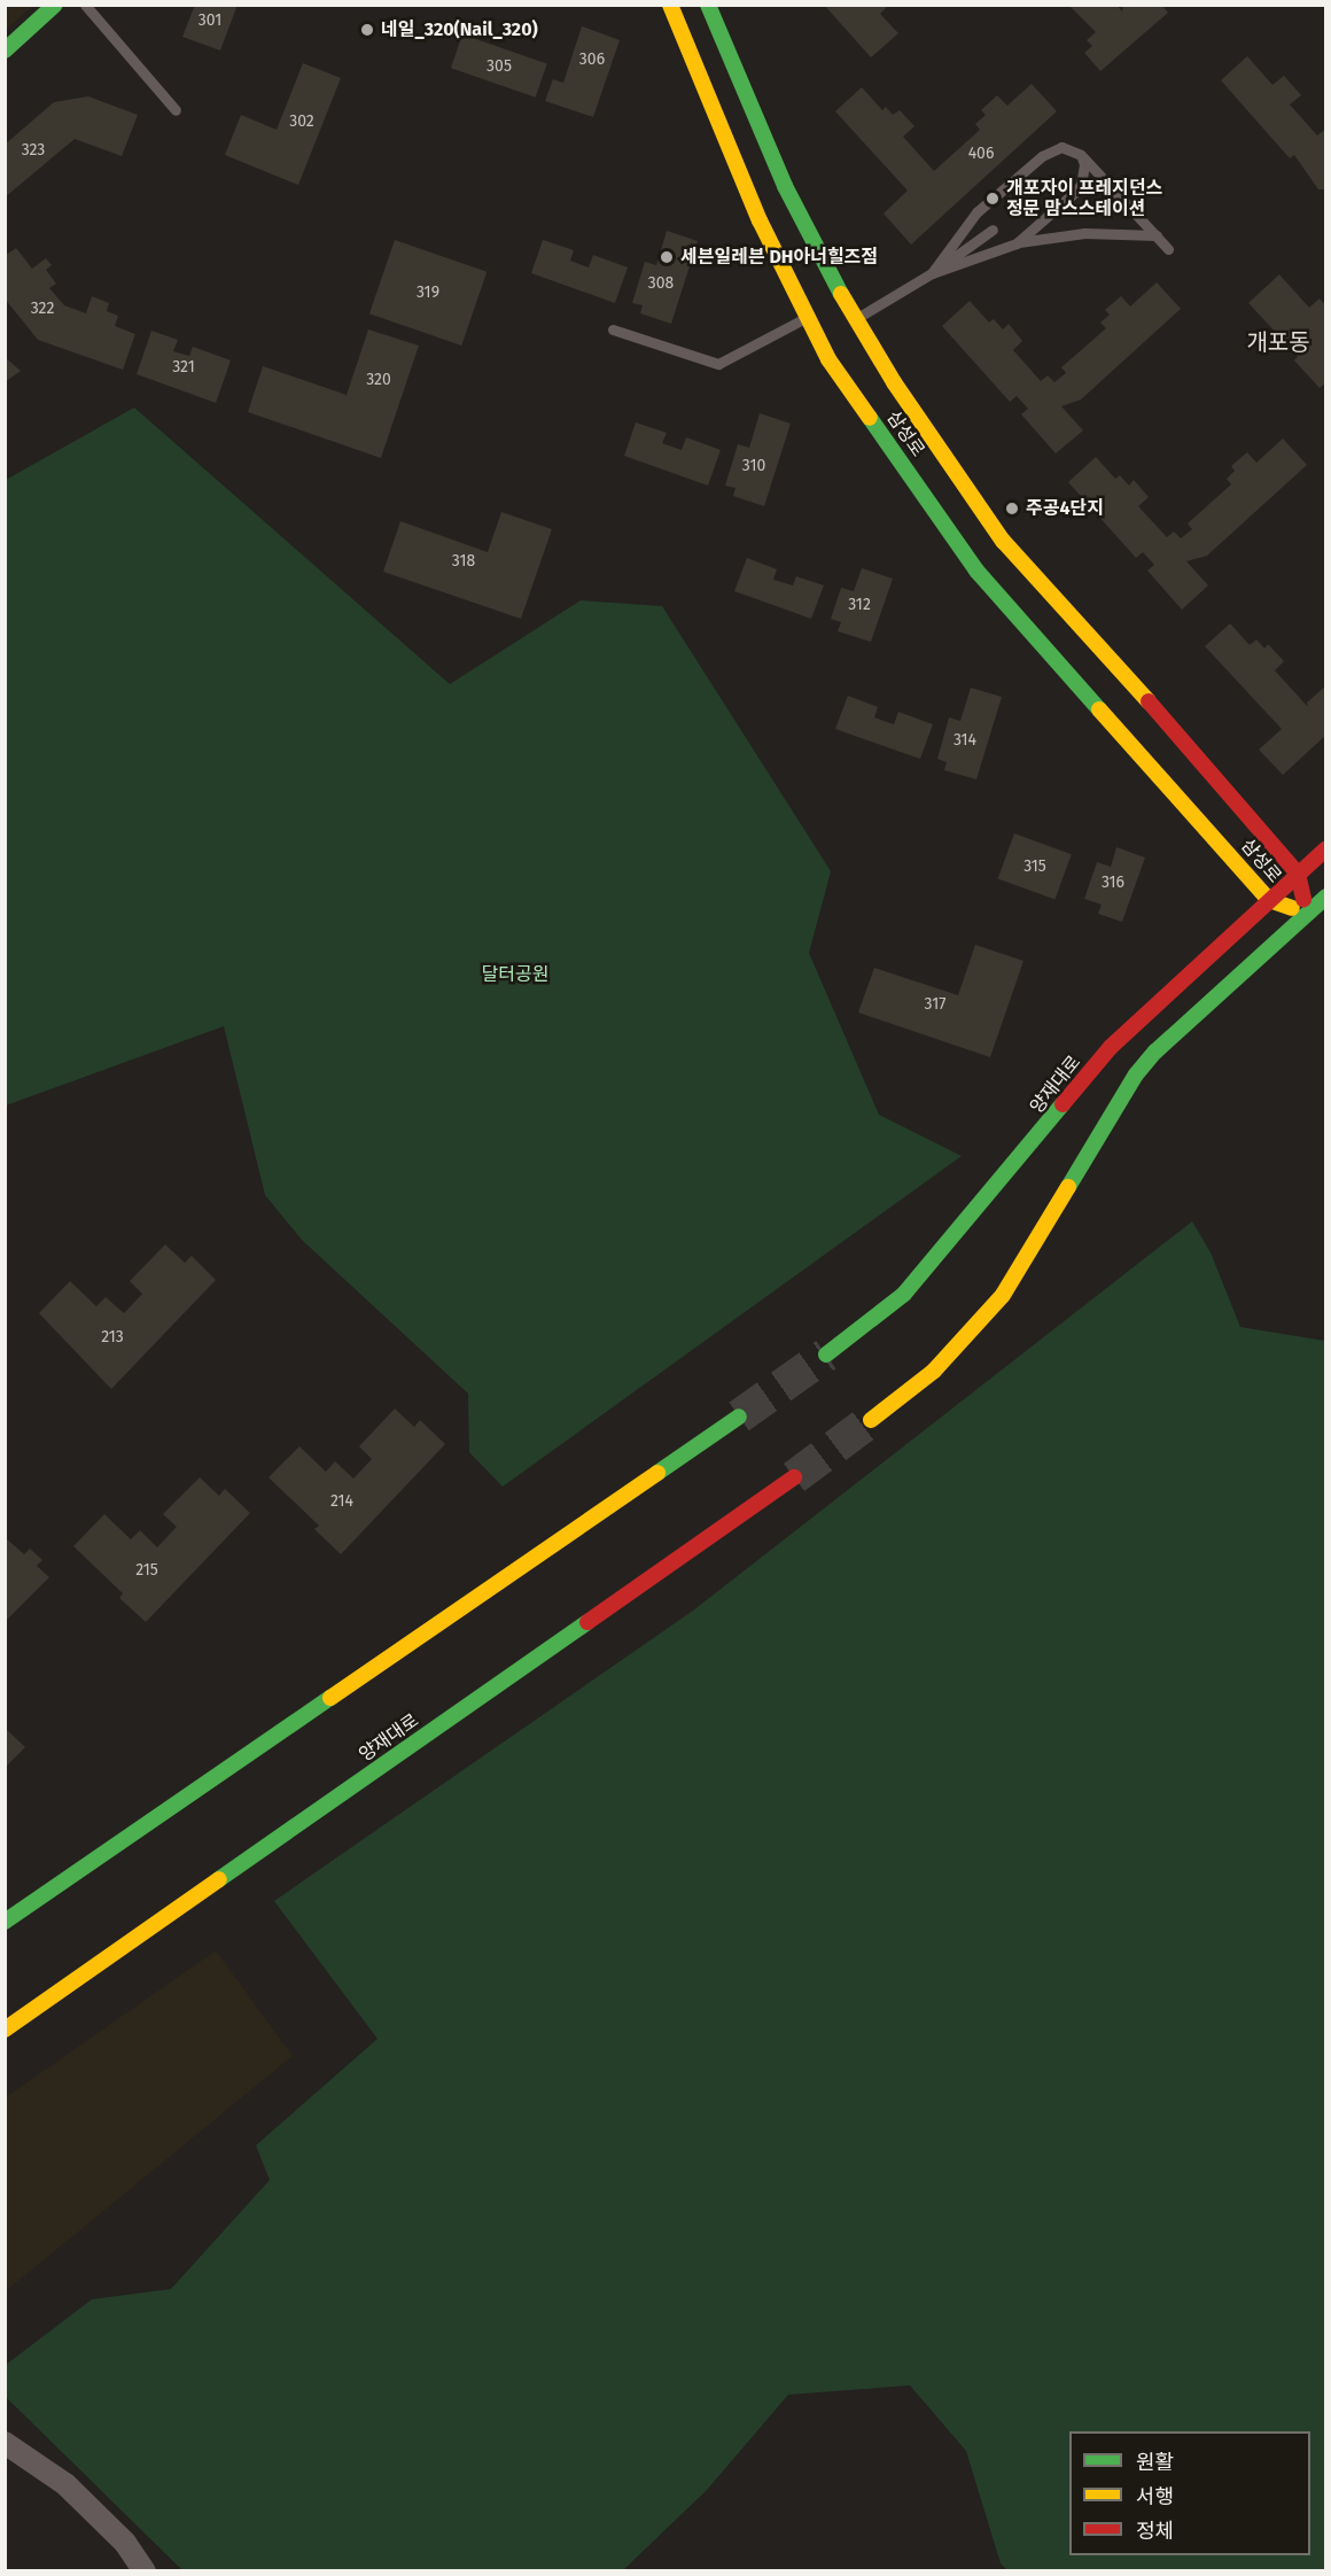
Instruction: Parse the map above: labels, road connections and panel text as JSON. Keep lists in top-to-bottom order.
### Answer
{
  "streets": {
    "main road": ["삼성로", "양재대로"]
  },
  "crossings": [
    ["삼성로", "양재대로"]
  ],
  "districts": ["개포동"],
  "parks": ["달터공원"],
  "places": [
    "네일_320(Nail_320)",
    "개포자이 프레지던스 정문 맘스스테이션",
    "세븐일레븐 DH아너힐즈점",
    "주공4단지"
  ],
  "house_numbers": [
    "301",
    "306",
    "305",
    "302",
    "323",
    "406",
    "308",
    "319",
    "322",
    "321",
    "320",
    "310",
    "318",
    "312",
    "314",
    "315",
    "316",
    "317",
    "213",
    "214",
    "215"
  ],
  "legend": ["원활", "서행", "정체"]
}
